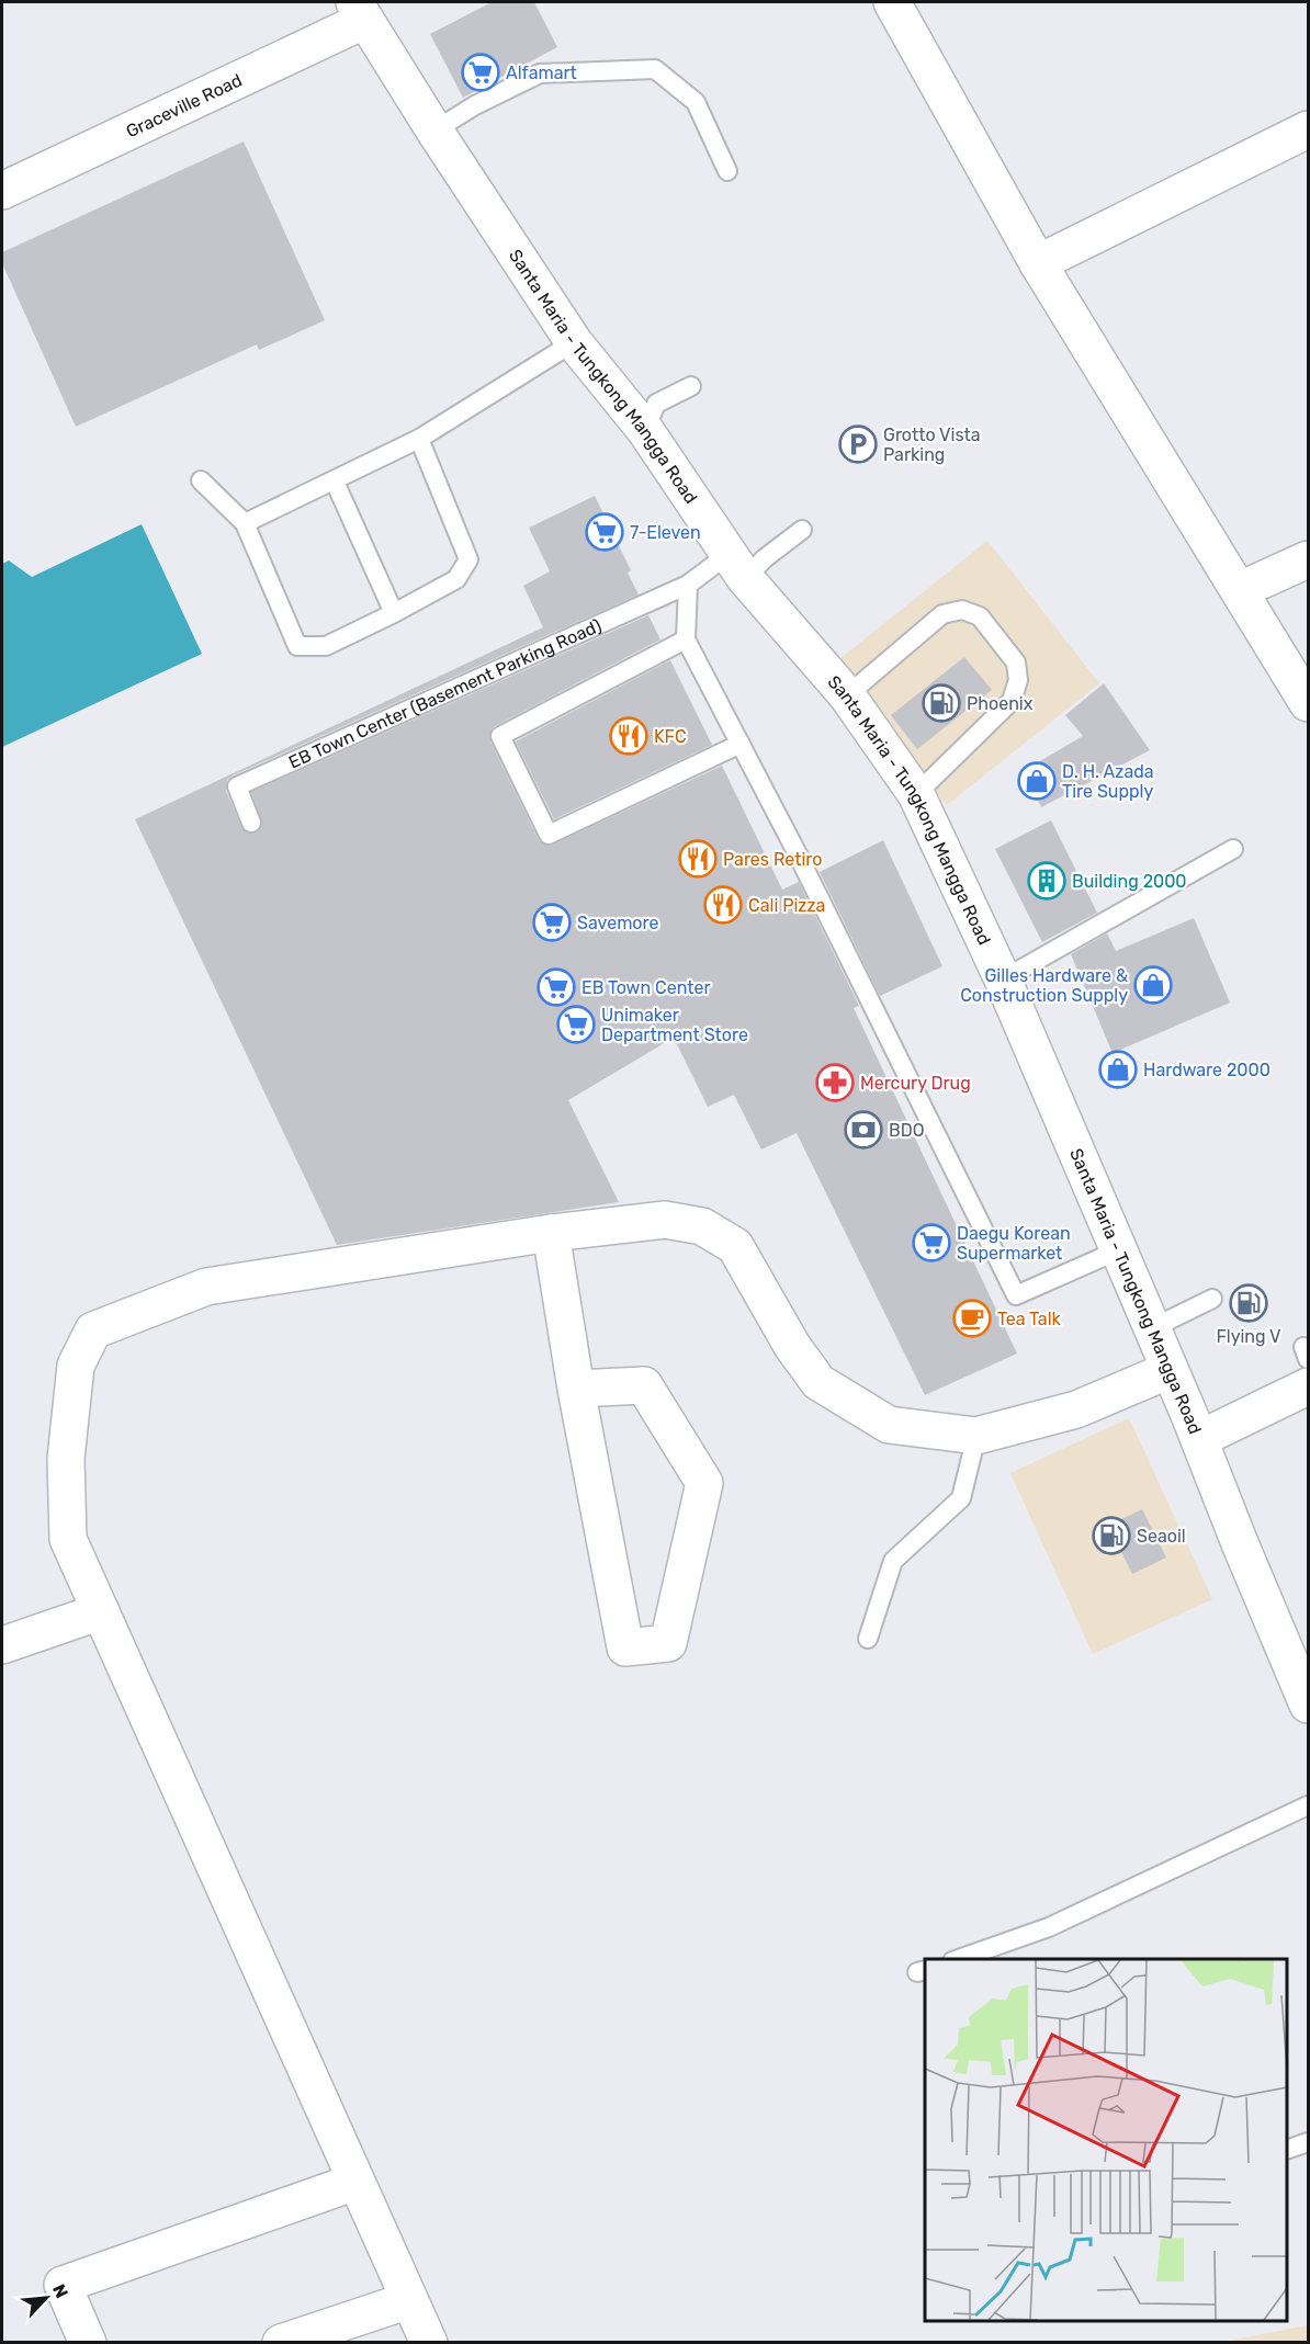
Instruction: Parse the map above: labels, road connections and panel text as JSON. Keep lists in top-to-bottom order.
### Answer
{
  "streets": {
    "street": ["Graceville Road", "Santa Maria - Tungkong Mangga Road"],
    "lane": ["EB Town Center (Basement Parking Road)"]
  },
  "crossings": [
    ["Graceville Road", "Santa Maria - Tungkong Mangga Road"]
  ],
  "places": {
    "supermarket": [
      "Alfamart",
      "7-Eleven",
      "Savemore",
      "EB Town Center",
      "Unimaker Department Store",
      "Daegu Korean Supermarket"
    ],
    "parking": ["Grotto Vista Parking"],
    "fuel station": ["Phoenix", "Flying V", "Seaoil"],
    "restaurant": ["KFC", "Pares Retiro", "Cali Pizza"],
    "shop": ["D. H. Azada Tire Supply", "Gilles Hardware & Construction Supply", "Hardware 2000"],
    "building": ["Building 2000"],
    "pharmacy": ["Mercury Drug"],
    "bank": ["BDO"],
    "cafe": ["Tea Talk"]
  },
  "north": "top right"
}
